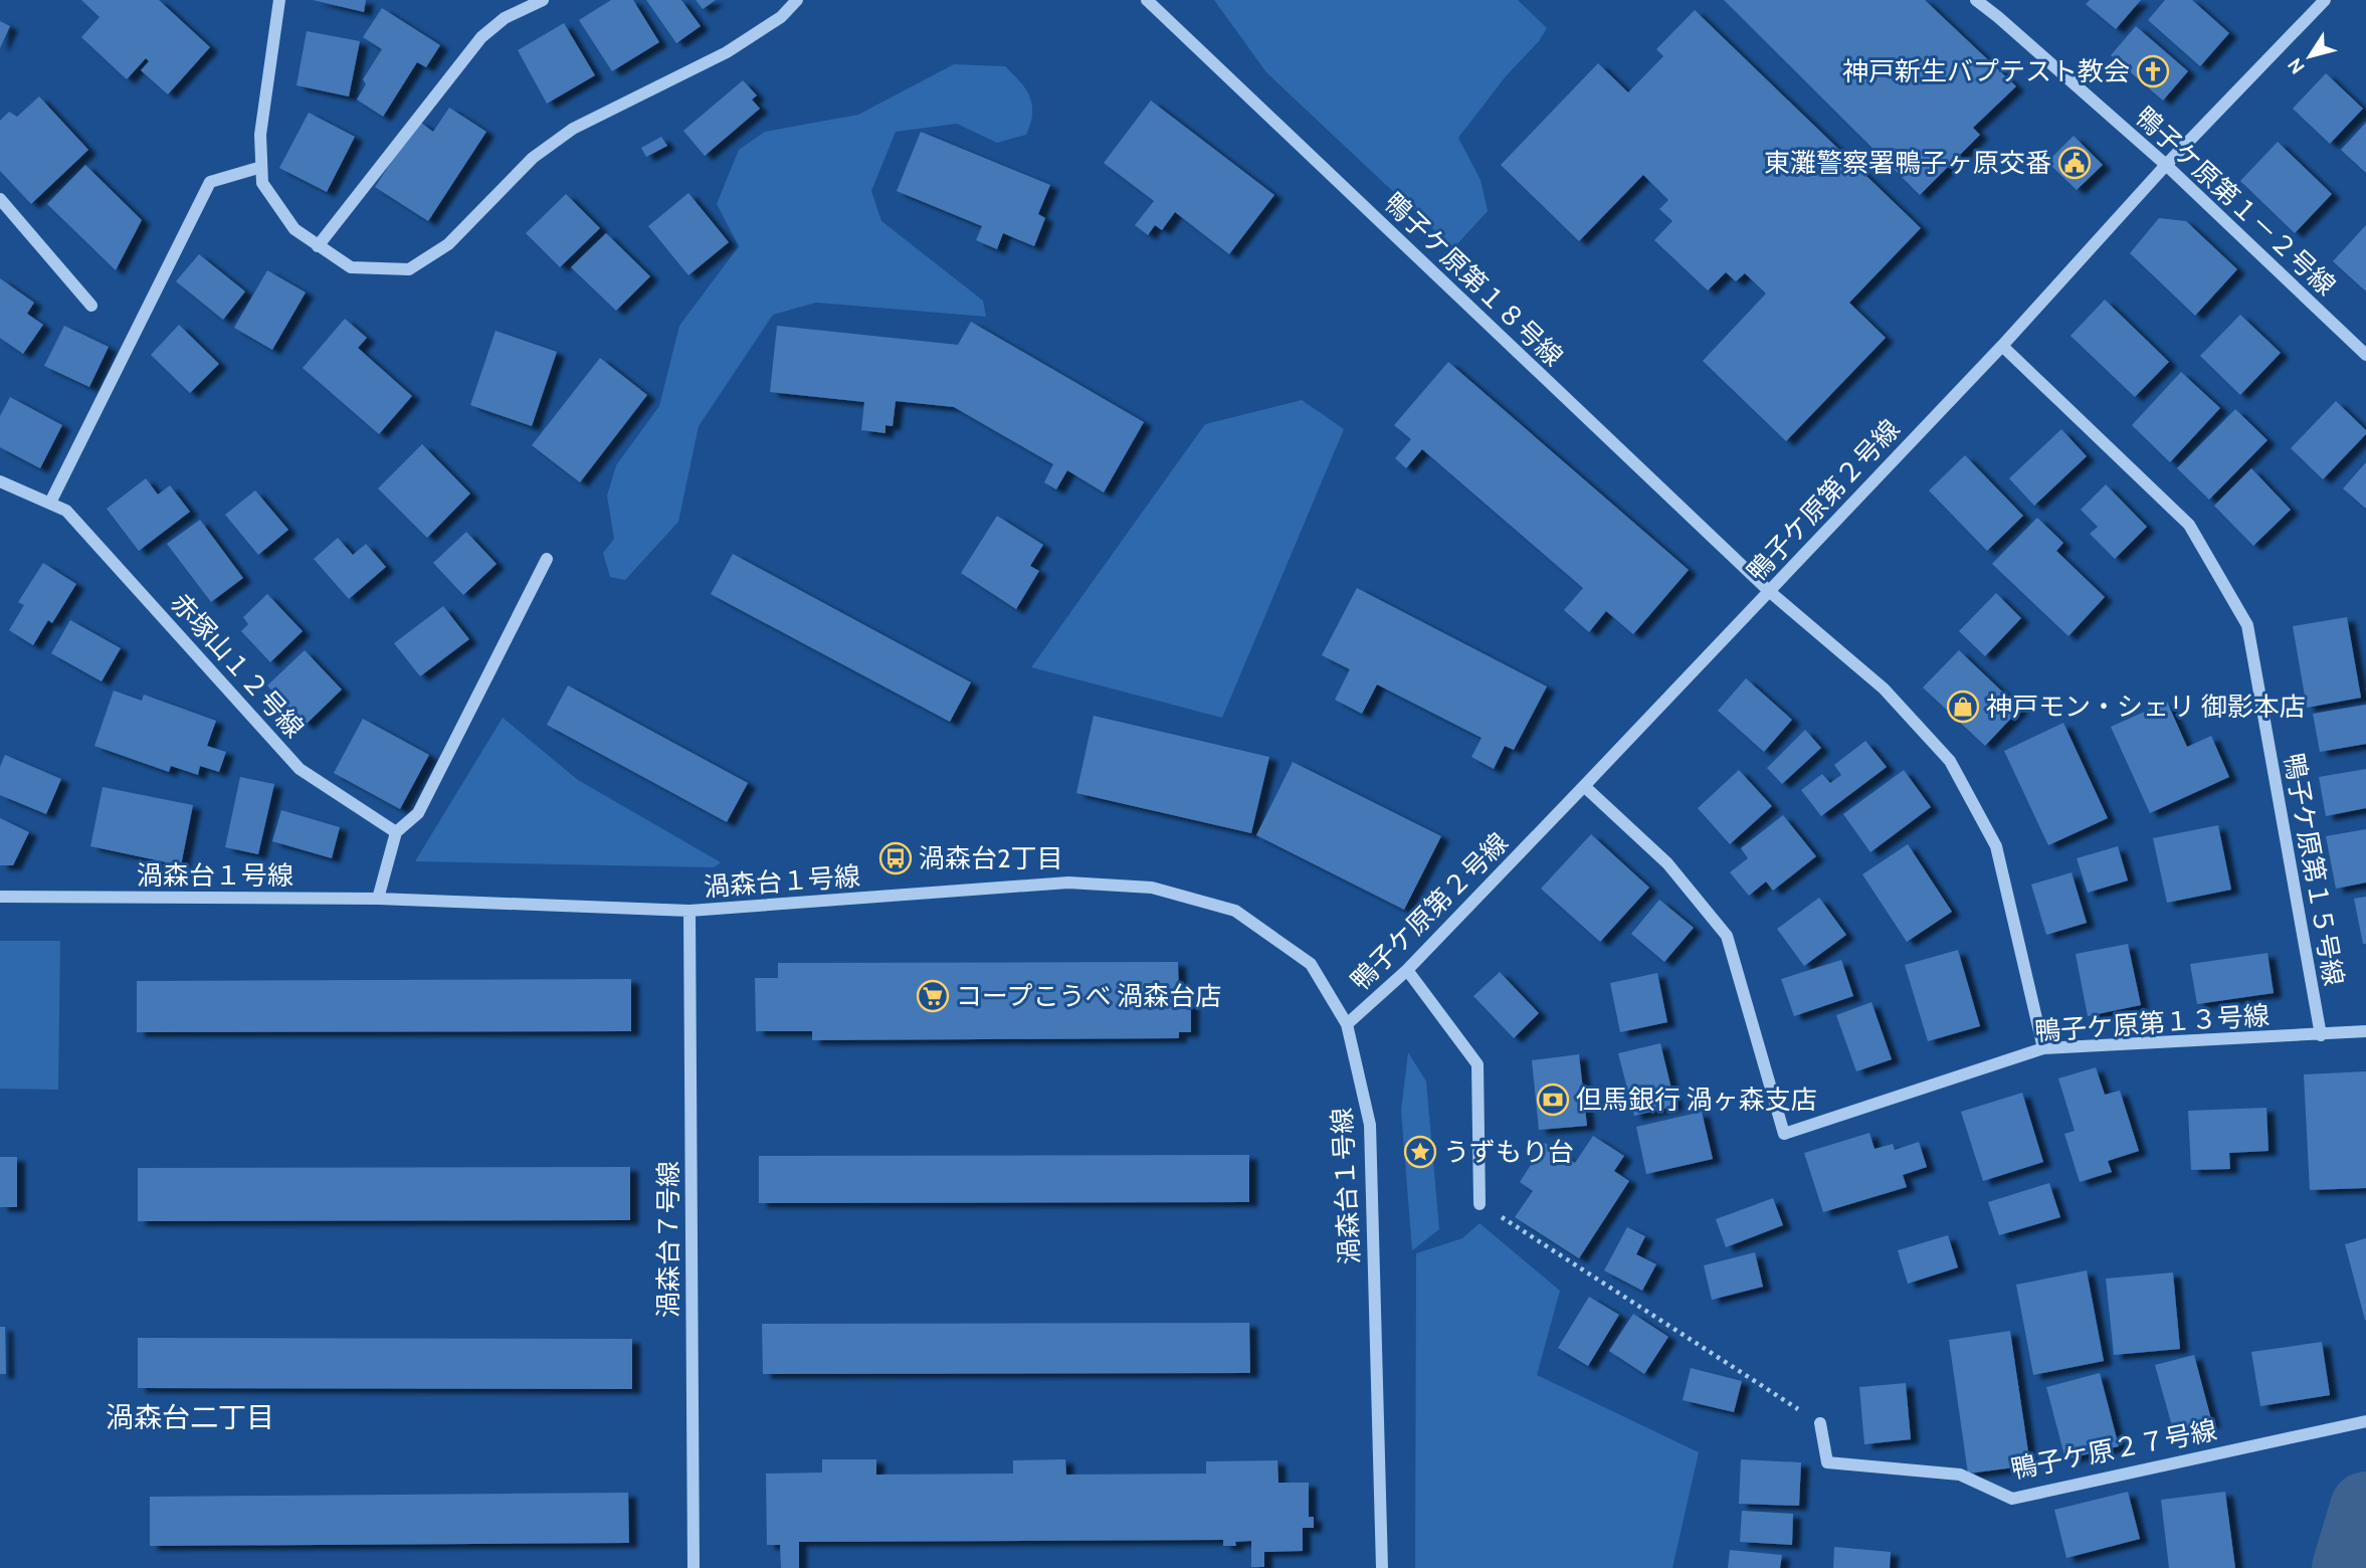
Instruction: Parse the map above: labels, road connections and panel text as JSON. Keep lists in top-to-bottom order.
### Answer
{
  "streets": {
    "street": [
      "鴨子ケ原第１－２号線",
      "鴨子ケ原第１８号線",
      "鴨子ケ原第２号線",
      "赤塚山１２号線",
      "鴨子ケ原第１５号線",
      "渦森台１号線",
      "鴨子ケ原第１３号線",
      "渦森台７号線",
      "鴨子ケ原２７号線"
    ]
  },
  "crossings": [
    ["鴨子ケ原第１－２号線", "鴨子ケ原第２号線"],
    ["鴨子ケ原第１８号線", "鴨子ケ原第２号線"],
    ["鴨子ケ原第１８号線", "鴨子ケ原第１３号線"],
    ["鴨子ケ原第２号線", "鴨子ケ原第１５号線"],
    ["鴨子ケ原第２号線", "渦森台１号線"],
    ["鴨子ケ原第２号線", "鴨子ケ原第１３号線"],
    ["鴨子ケ原第１５号線", "鴨子ケ原第１３号線"],
    ["渦森台１号線", "渦森台７号線"]
  ],
  "districts": ["渦森台二丁目"],
  "places": {
    "church": ["神戸新生バプテスト教会"],
    "public building": ["東灘警察署鴨子ヶ原交番"],
    "shop": ["神戸モン・シェリ 御影本店"],
    "bus stop": ["渦森台2丁目"],
    "supermarket": ["コープこうべ 渦森台店"],
    "bank": ["但馬銀行 渦ヶ森支店"],
    "place": ["うずもり台"]
  },
  "north": "bottom left"
}
